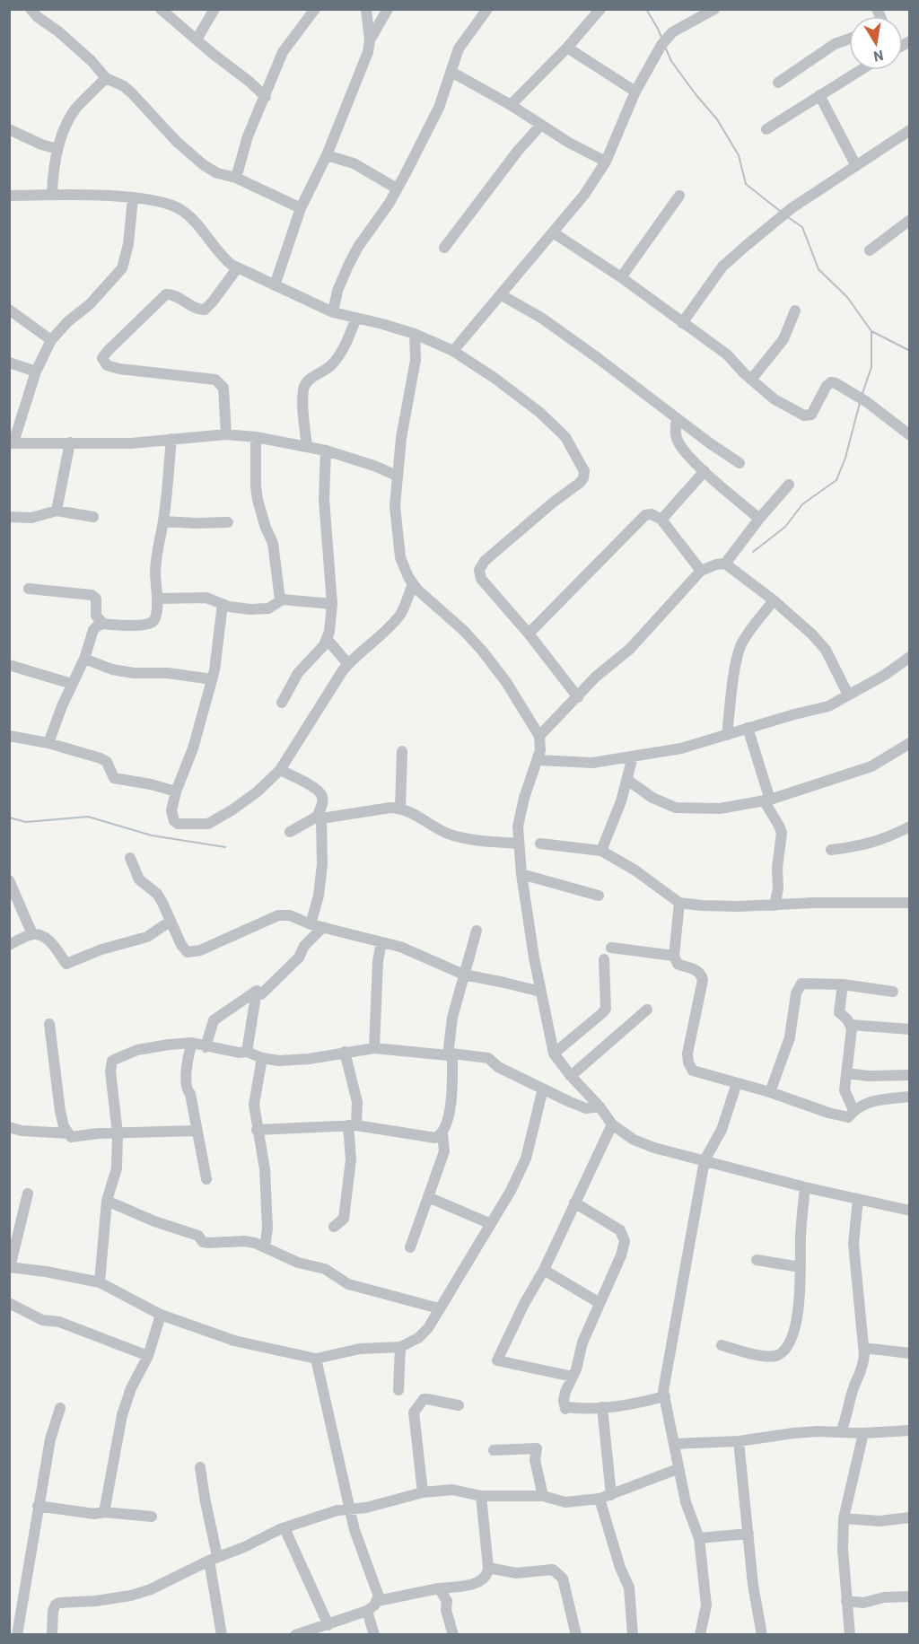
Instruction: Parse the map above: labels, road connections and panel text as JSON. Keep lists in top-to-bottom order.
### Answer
{
  "north": "bottom"
}
